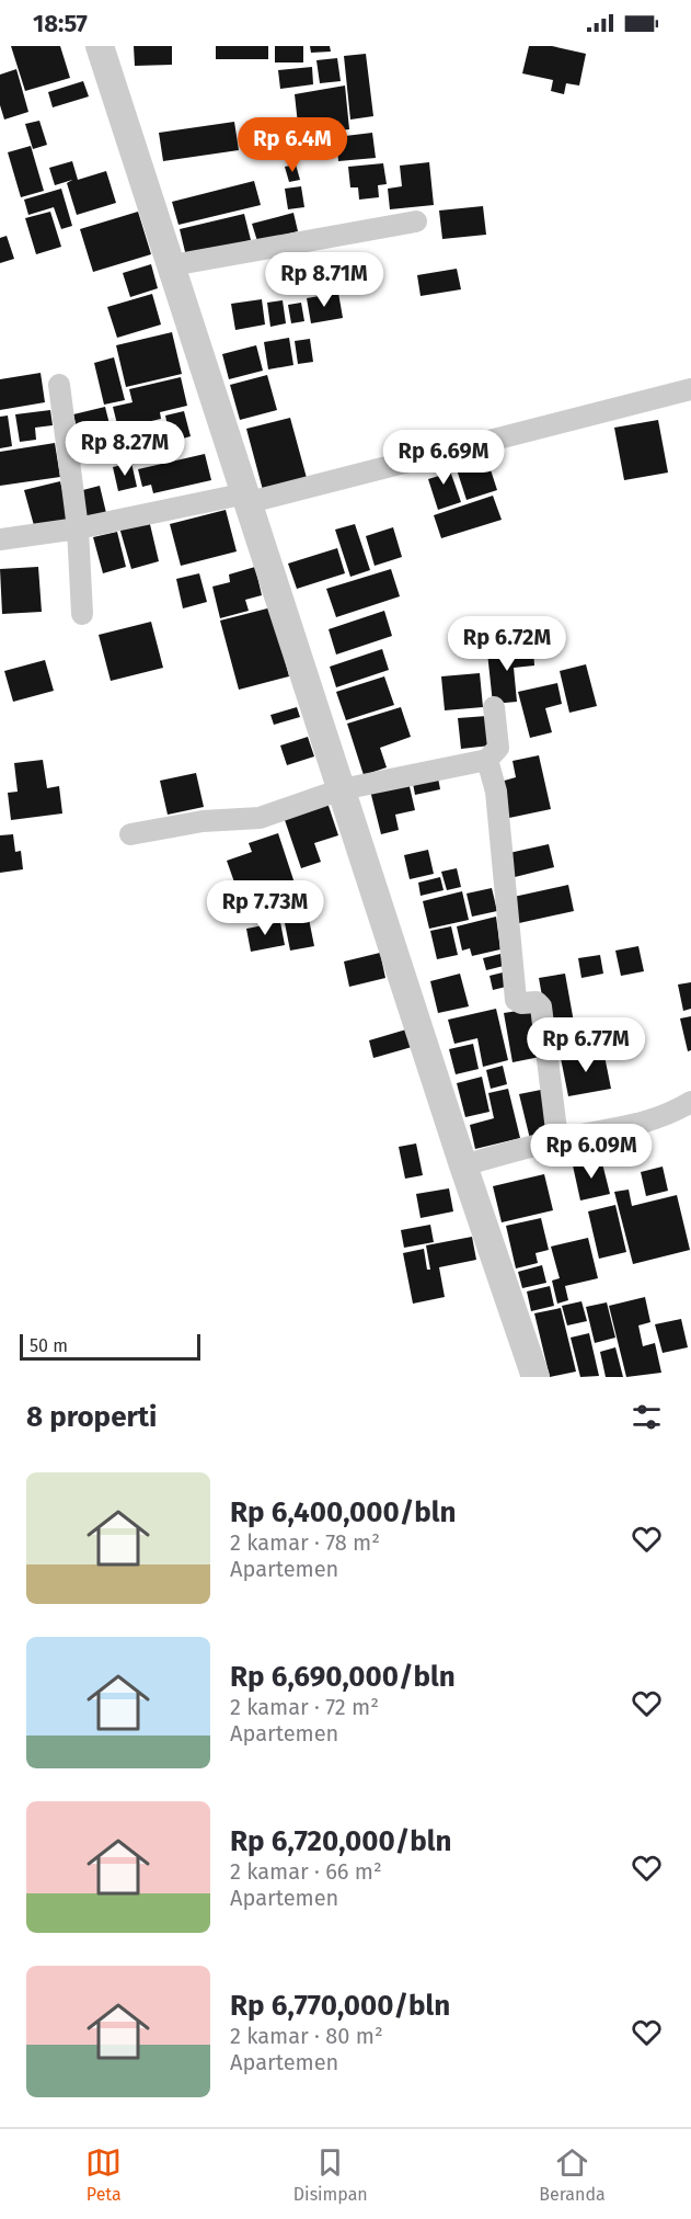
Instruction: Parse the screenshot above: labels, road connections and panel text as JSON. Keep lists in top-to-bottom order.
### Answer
{
  "scale_bar": "50 m",
  "page": {
    "status": "18:57",
    "price": [
      "Rp 6.4M",
      "Rp 8.71M",
      "Rp 8.27M",
      "Rp 6.69M",
      "Rp 6.72M",
      "Rp 7.73M",
      "Rp 6.77M",
      "Rp 6.09M"
    ],
    "scale": "50 m",
    "heading": "8 properti",
    "list": [
      {
        "name": "Rp 6,400,000/bln",
        "note": "2 kamar · 78 m² · Apartemen"
      },
      {
        "name": "Rp 6,690,000/bln",
        "note": "2 kamar · 72 m² · Apartemen"
      },
      {
        "name": "Rp 6,720,000/bln",
        "note": "2 kamar · 66 m² · Apartemen"
      },
      {
        "name": "Rp 6,770,000/bln",
        "note": "2 kamar · 80 m² · Apartemen"
      }
    ],
    "tabs": ["Peta", "Disimpan", "Beranda"]
  }
}
